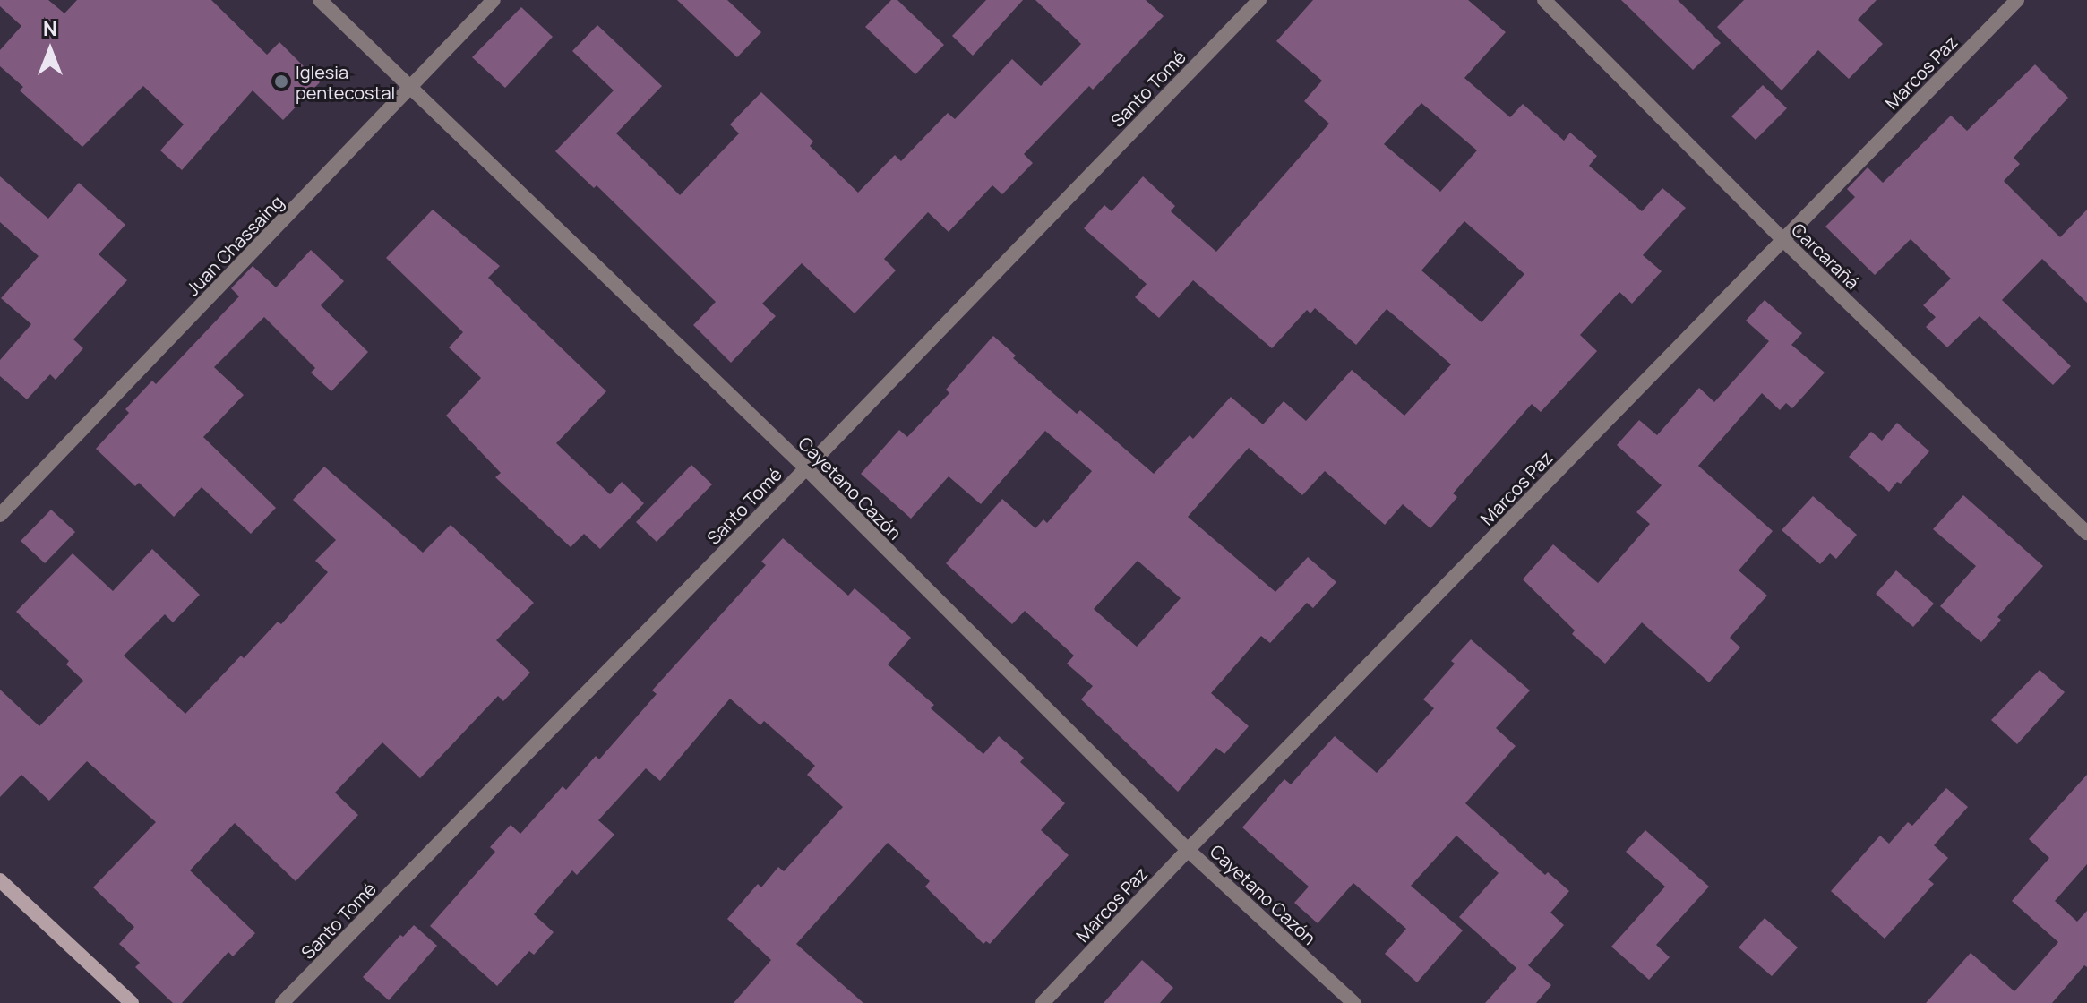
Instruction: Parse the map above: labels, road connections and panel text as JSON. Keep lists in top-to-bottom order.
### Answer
{
  "streets": {
    "street": [
      "Marcos Paz",
      "Santo Tomé",
      "Juan Chassaing",
      "Carcarañá",
      "Cayetano Cazón"
    ]
  },
  "crossings": [
    ["Marcos Paz", "Carcarañá"],
    ["Marcos Paz", "Cayetano Cazón"],
    ["Santo Tomé", "Cayetano Cazón"],
    ["Juan Chassaing", "Cayetano Cazón"]
  ],
  "places": ["Iglesia pentecostal"],
  "north": "top"
}
